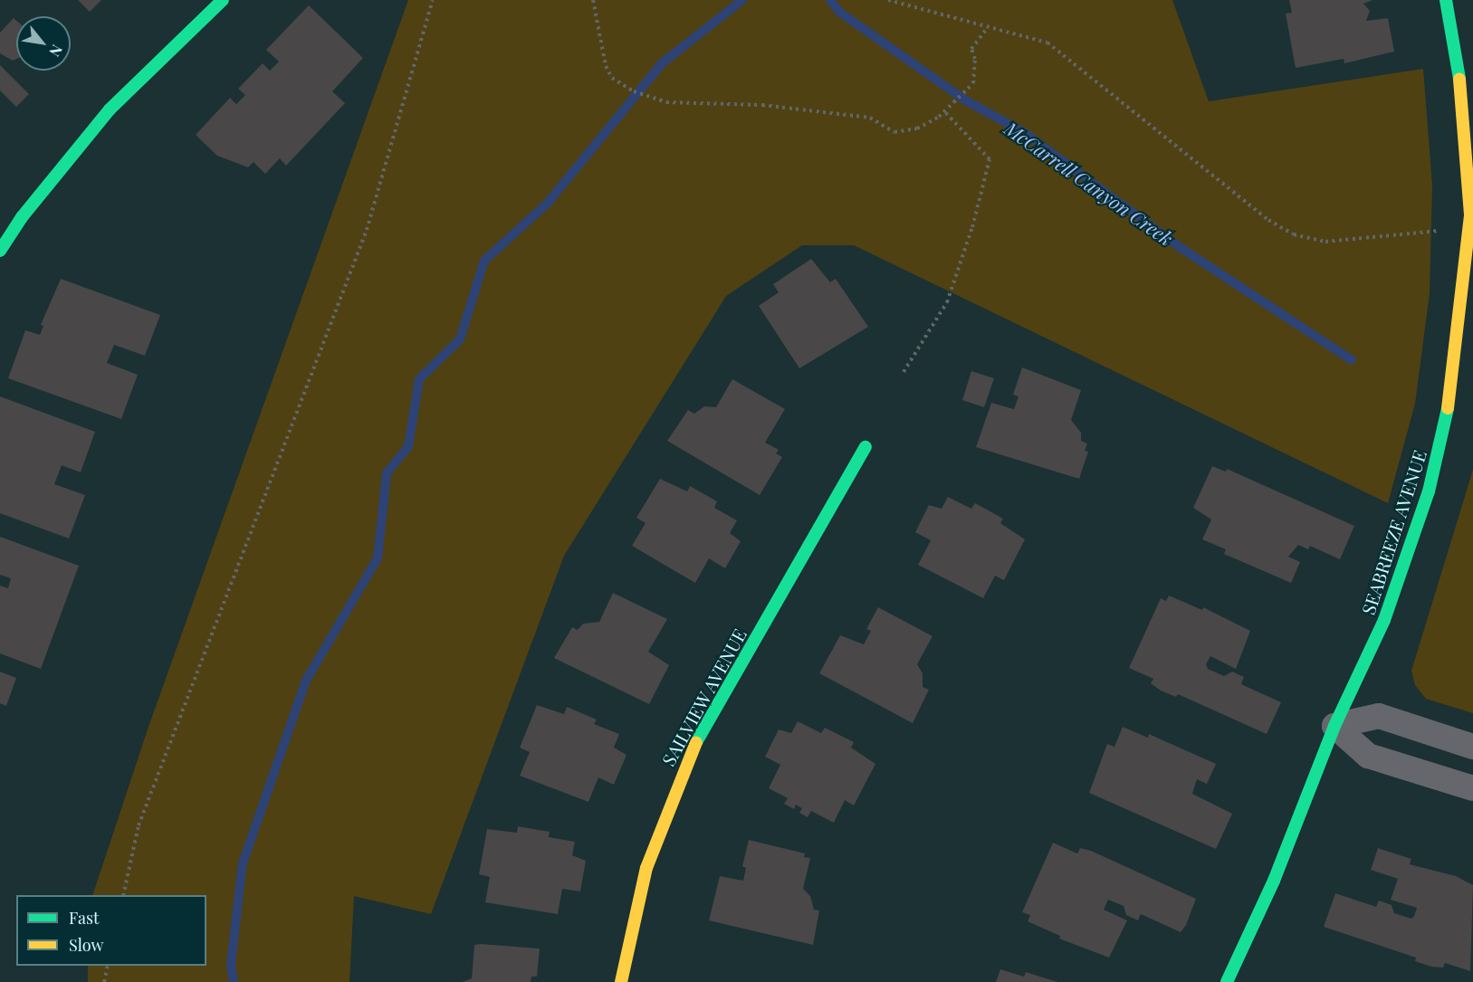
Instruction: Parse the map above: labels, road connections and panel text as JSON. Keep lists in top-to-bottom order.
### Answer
{
  "streets": {
    "street": ["SEABREEZE AVENUE", "SAILVIEW AVENUE"]
  },
  "water": ["McCarrell Canyon Creek"],
  "legend": ["Fast", "Slow"],
  "north": "bottom right"
}
